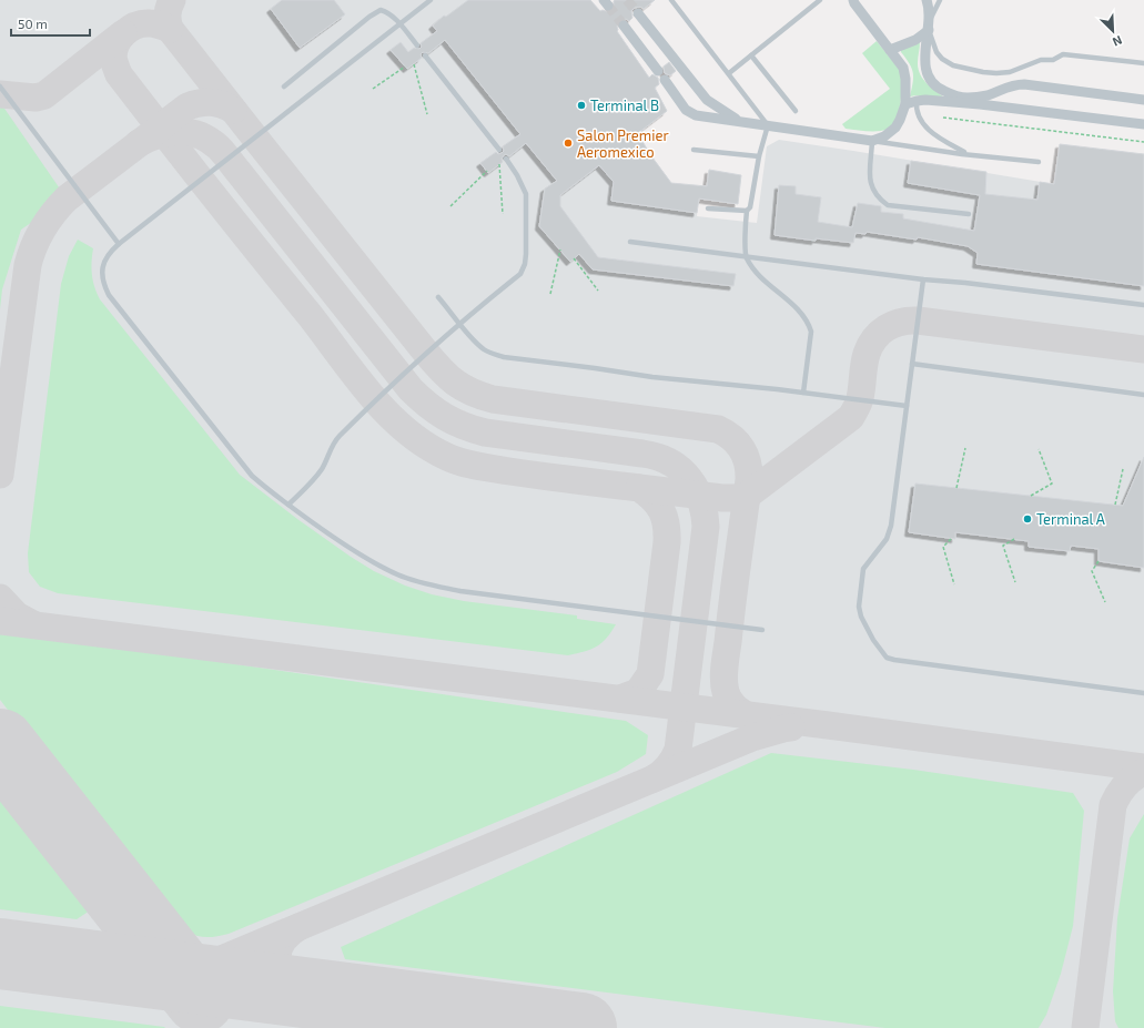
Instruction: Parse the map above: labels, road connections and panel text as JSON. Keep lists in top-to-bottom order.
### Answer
{
  "places": ["Terminal B", "Salon Premier Aeromexico", "Terminal A"],
  "scale_bar": "50 m",
  "north": "bottom right"
}
